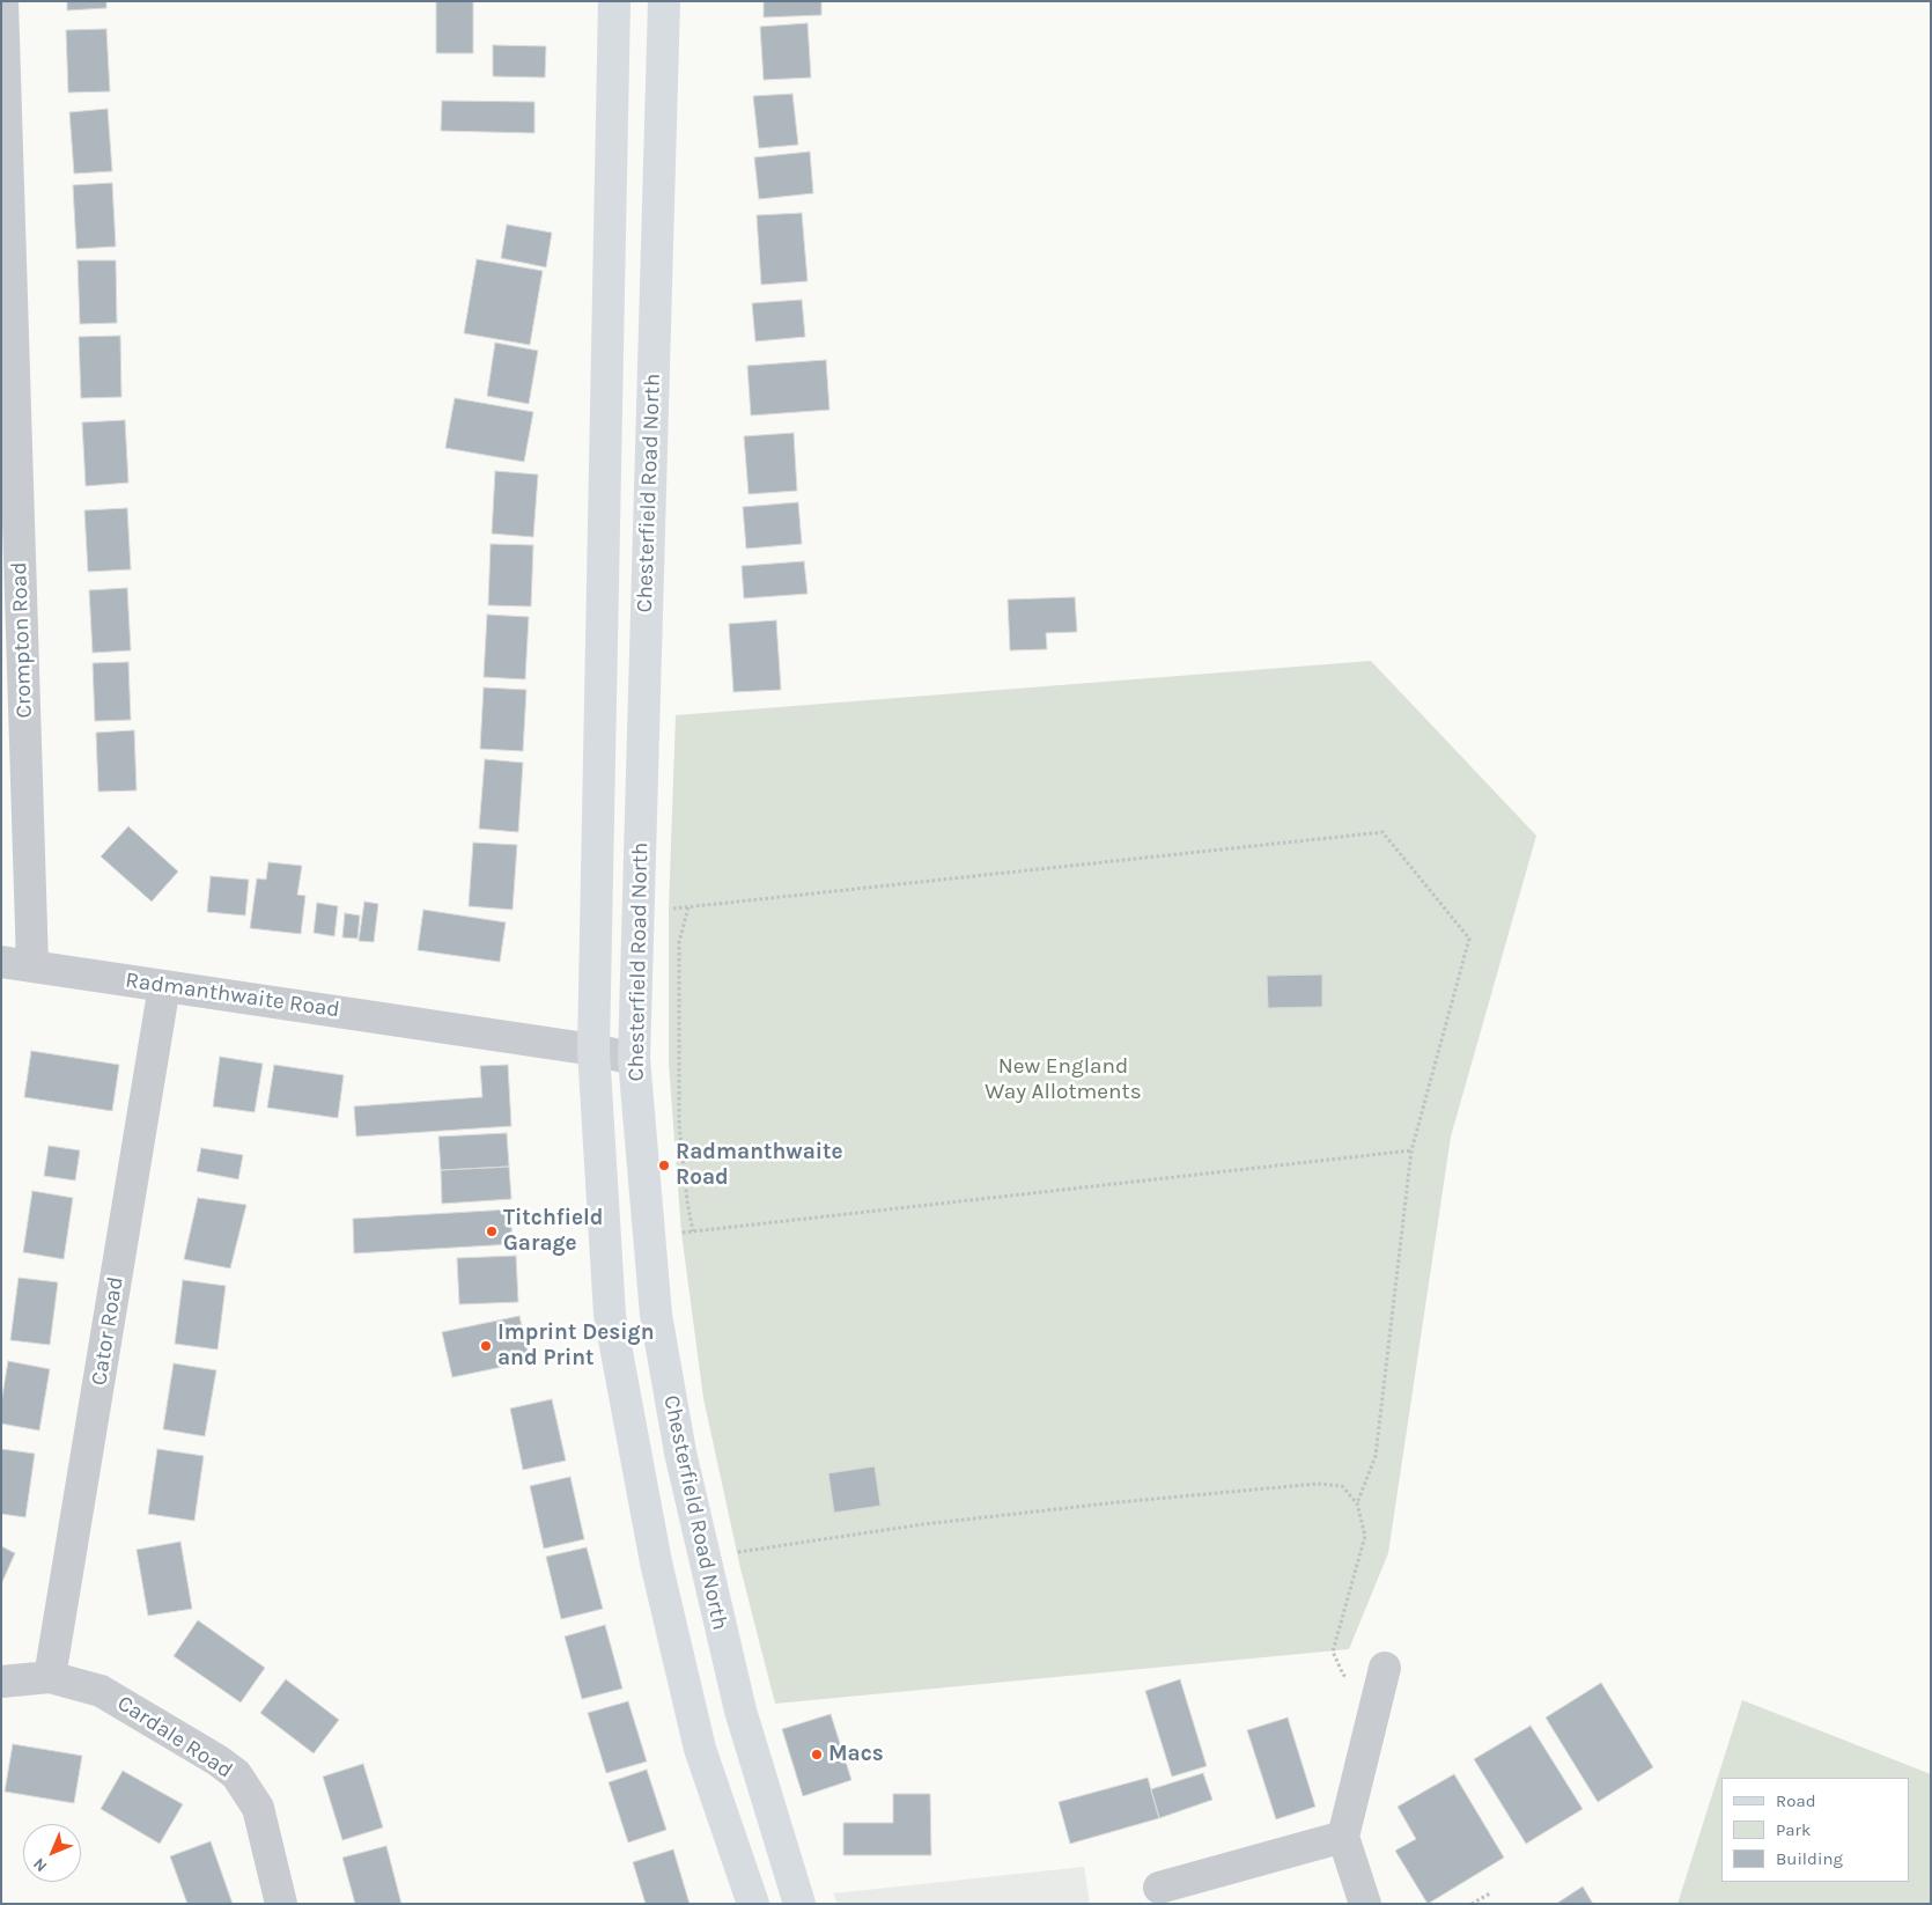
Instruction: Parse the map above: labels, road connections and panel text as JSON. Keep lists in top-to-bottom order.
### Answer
{
  "streets": {
    "main road": ["Chesterfield Road North"],
    "street": [
      "Crompton Road",
      "Radmanthwaite Road",
      "Cator Road",
      "Cardale Road"
    ]
  },
  "crossings": [
    ["Chesterfield Road North", "Radmanthwaite Road"],
    ["Crompton Road", "Radmanthwaite Road"],
    ["Radmanthwaite Road", "Cator Road"],
    ["Cator Road", "Cardale Road"]
  ],
  "parks": ["New England Way Allotments"],
  "places": [
    "Radmanthwaite Road",
    "Titchfield Garage",
    "Imprint Design and Print",
    "Macs"
  ],
  "legend": ["Road", "Park", "Building"],
  "north": "bottom left"
}
